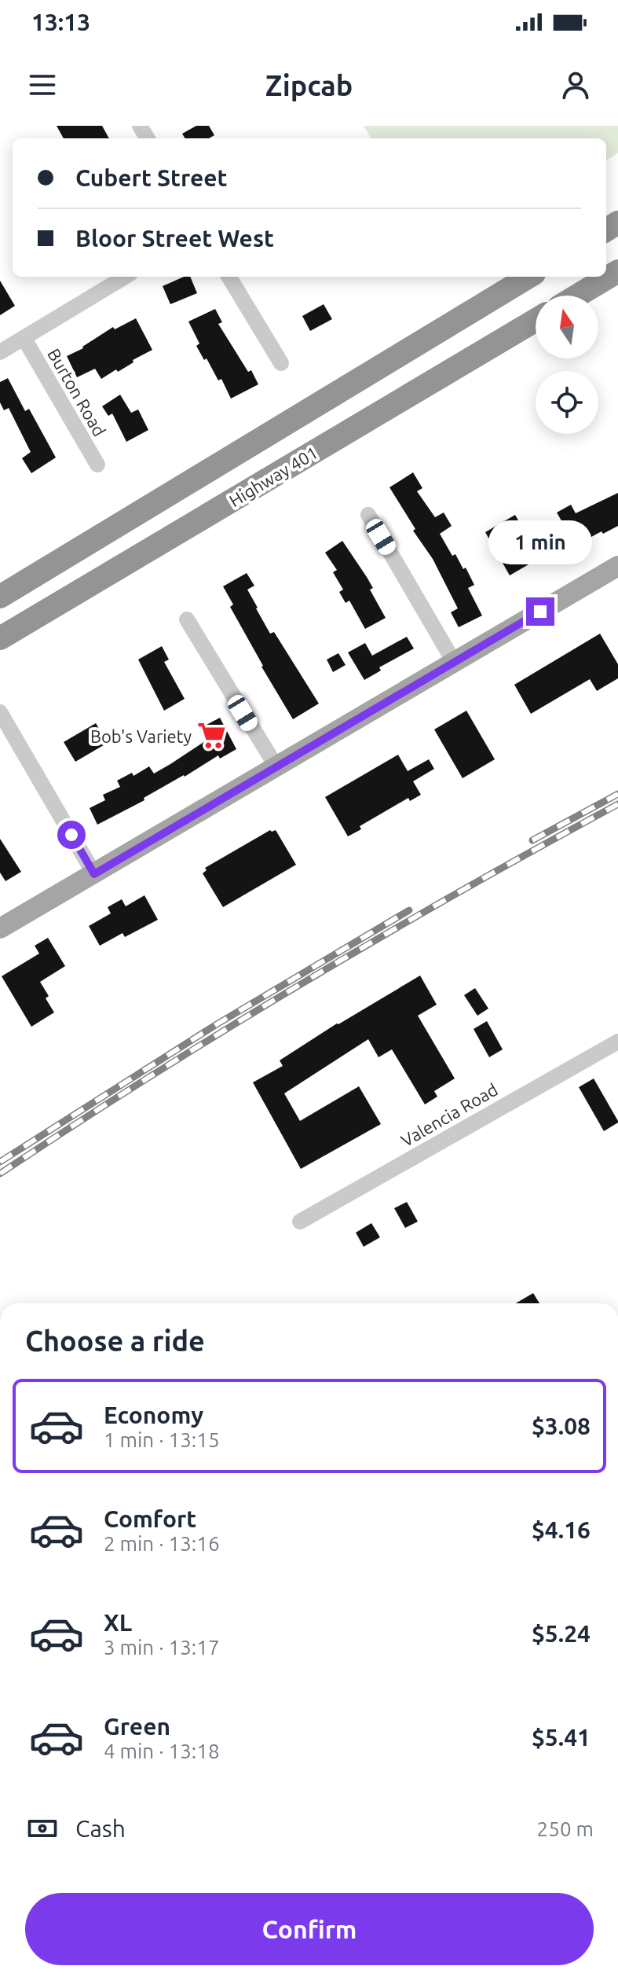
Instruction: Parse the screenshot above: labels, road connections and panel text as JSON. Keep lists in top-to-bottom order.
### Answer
{
  "streets": {
    "highway": ["Highway 401"],
    "street": ["Burton Road", "Valencia Road"]
  },
  "places": {
    "supermarket": ["Bob's Variety"]
  },
  "north": "top",
  "page": {
    "status": "13:13",
    "header": "Zipcab",
    "banner": ["Cubert Street", "Bloor Street West"],
    "bubble": "1 min",
    "heading": "Choose a ride",
    "list": [
      {
        "name": "Economy",
        "note": "1 min · 13:15",
        "value": "$3.08"
      },
      {
        "name": "Comfort",
        "note": "2 min · 13:16",
        "value": "$4.16"
      },
      {
        "name": "XL",
        "note": "3 min · 13:17",
        "value": "$5.24"
      },
      {
        "name": "Green",
        "note": "4 min · 13:18",
        "value": "$5.41"
      }
    ],
    "pay": ["Cash", "250 m"],
    "buttons": "Confirm"
  }
}
